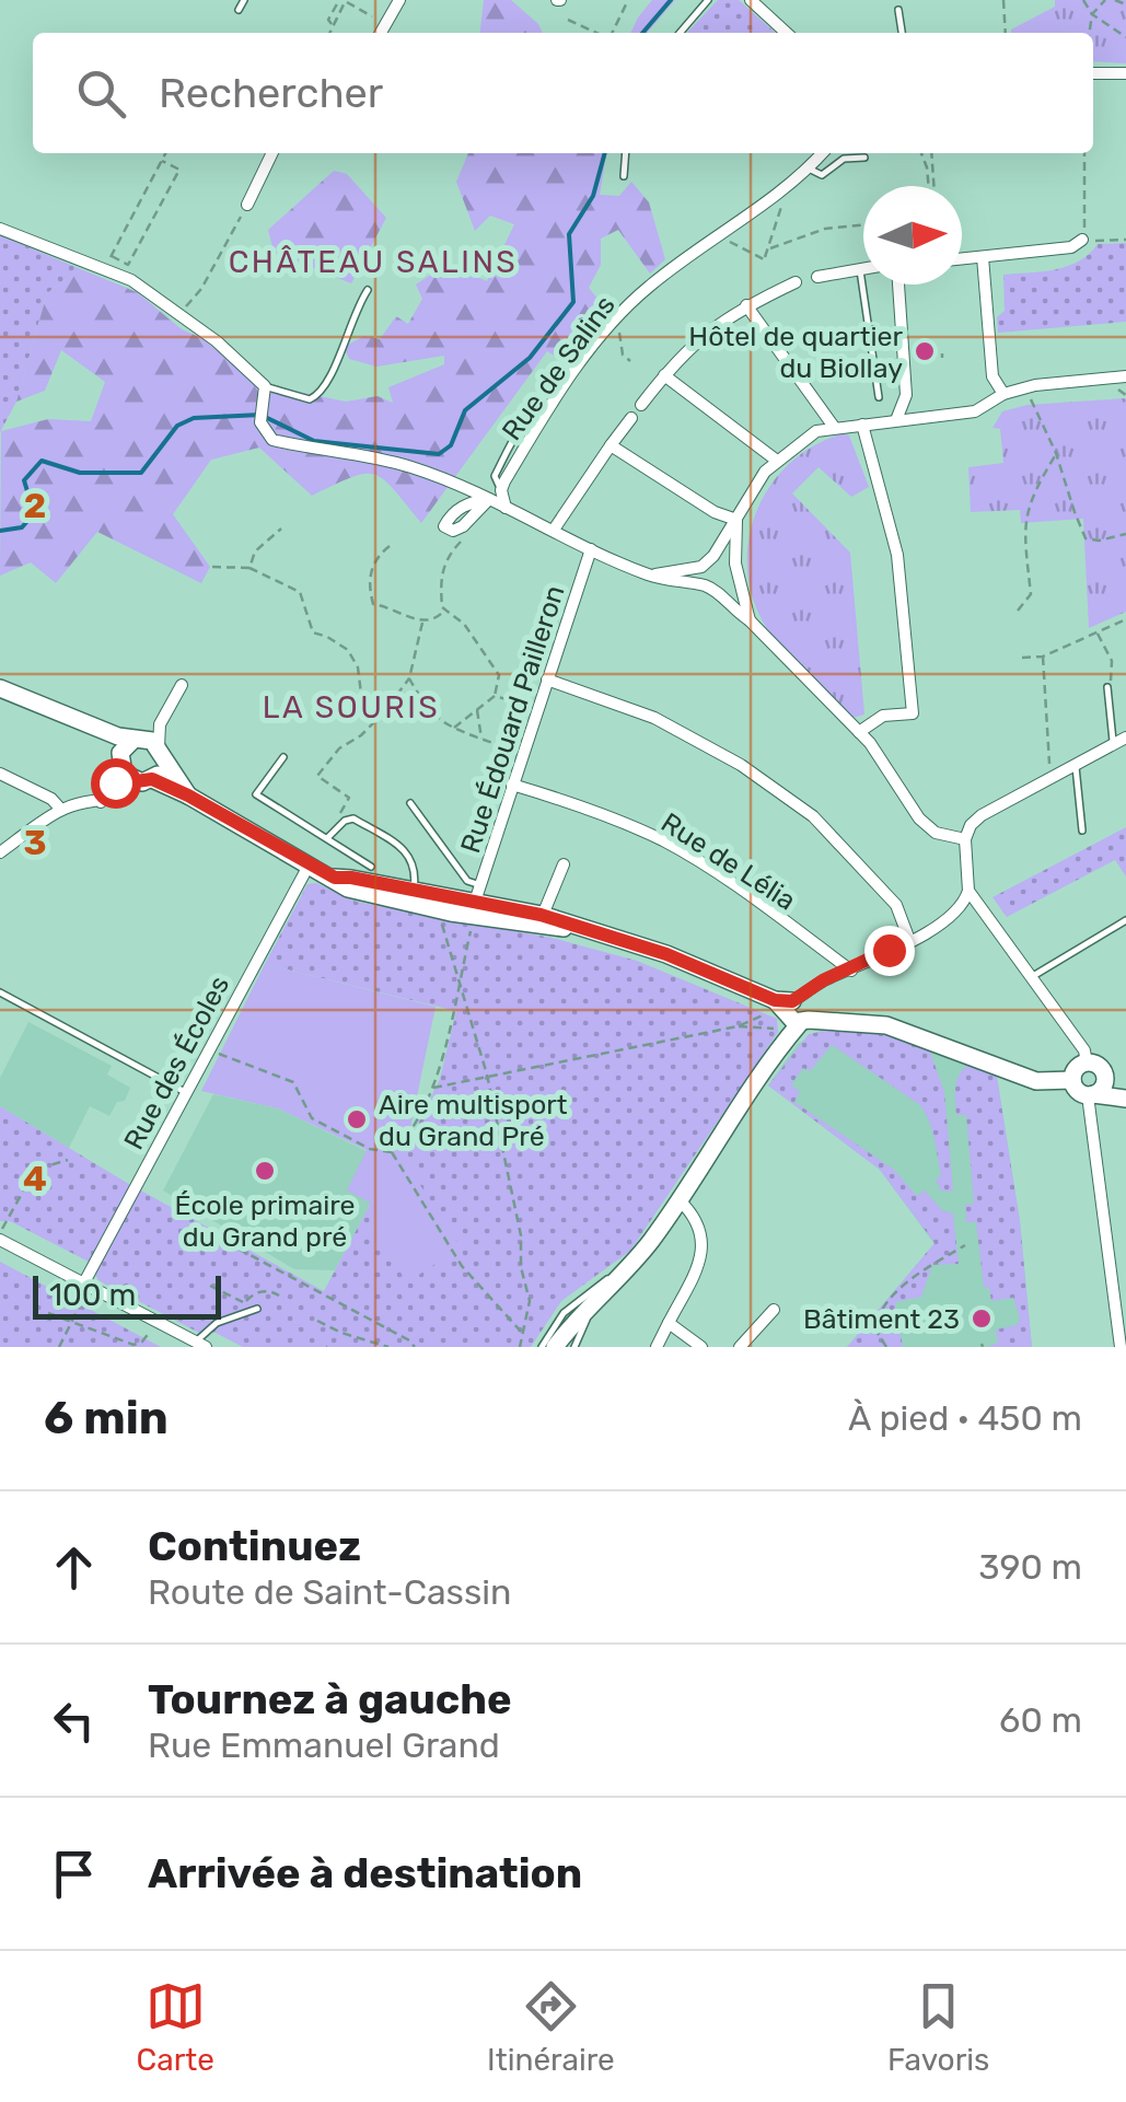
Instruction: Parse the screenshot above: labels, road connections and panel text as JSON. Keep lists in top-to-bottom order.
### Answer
{
  "streets": {
    "street": [
      "Rue de Salins",
      "Rue Édouard Pailleron",
      "Rue de Lélia",
      "Rue des Écoles"
    ]
  },
  "crossings": [
    ["Rue Édouard Pailleron", "Rue de Lélia"]
  ],
  "districts": ["CHÂTEAU SALINS", "LA SOURIS"],
  "places": [
    "Hôtel de quartier du Biollay",
    "Aire multisport du Grand Pré",
    "École primaire du Grand pré",
    "Bâtiment 23"
  ],
  "scale_bar": "100 m",
  "north": "right",
  "page": {
    "search": "Rechercher",
    "scale": "100 m",
    "heading": ["6 min", "À pied · 450 m"],
    "list": [
      ["Continuez", "Route de Saint-Cassin", "390 m"],
      ["Tournez à gauche", "Rue Emmanuel Grand", "60 m"],
      "Arrivée à destination"
    ],
    "nav": ["Carte", "Itinéraire", "Favoris"]
  },
  "grid": {
    "rows": ["2", "3", "4"]
  }
}
